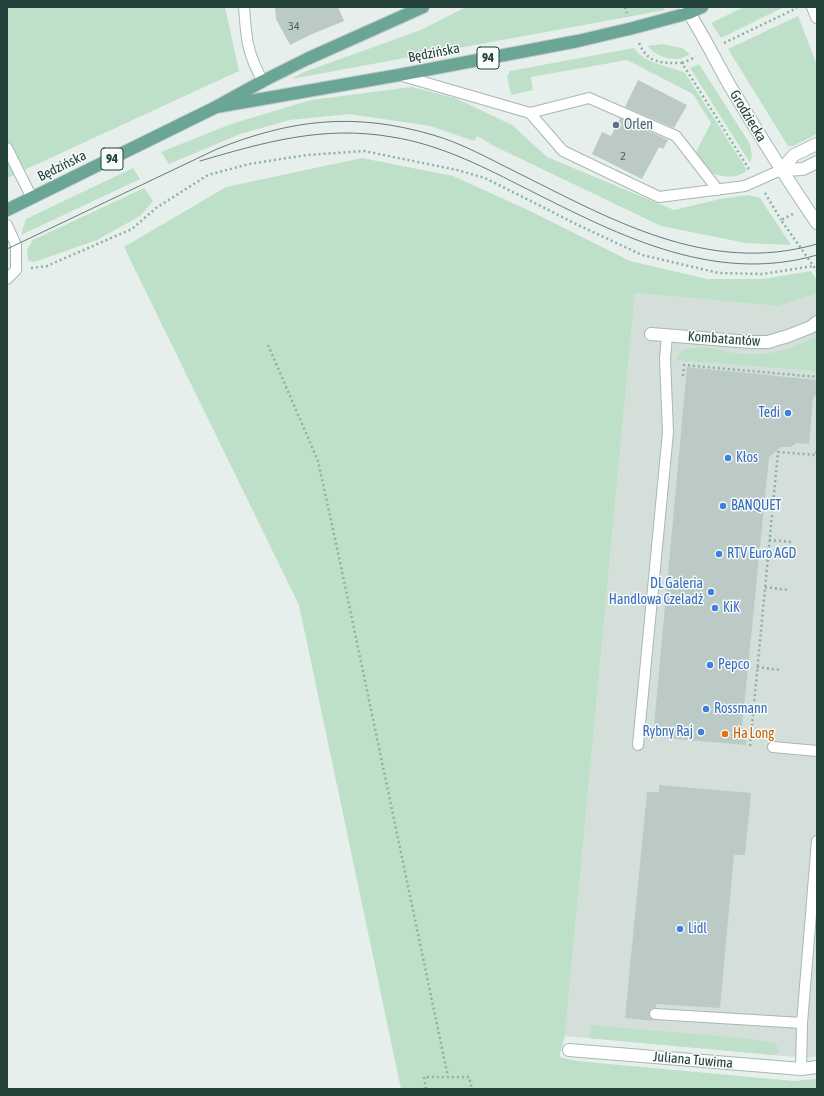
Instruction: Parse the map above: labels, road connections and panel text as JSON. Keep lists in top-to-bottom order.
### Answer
{
  "streets": {
    "main road": ["Będzińska", "94"],
    "street": ["Grodziecka", "Kombatantów", "Juliana Tuwima"]
  },
  "crossings": [
    ["Będzińska", "Grodziecka"]
  ],
  "places": [
    "Orlen",
    "Tedi",
    "Kłos",
    "BANQUET",
    "RTV Euro AGD",
    "DL Galeria Handlowa Czeladź",
    "KiK",
    "Pepco",
    "Rossmann",
    "Rybny Raj",
    "Ha Long",
    "Lidl"
  ],
  "house_numbers": ["34", "2"]
}
